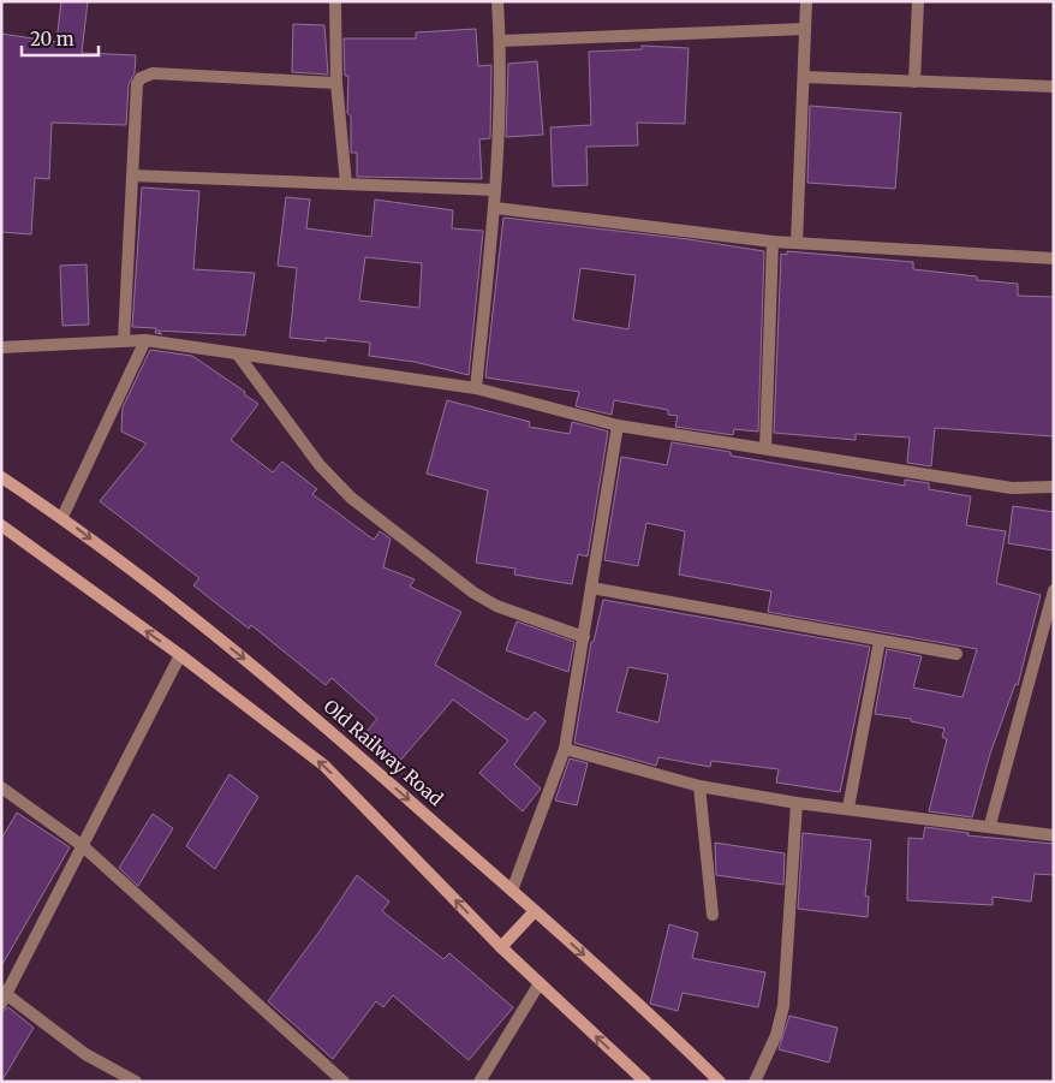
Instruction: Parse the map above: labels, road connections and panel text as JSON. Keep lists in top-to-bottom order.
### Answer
{
  "streets": {
    "main road": ["Old Railway Road"]
  },
  "scale_bar": "20 m"
}
